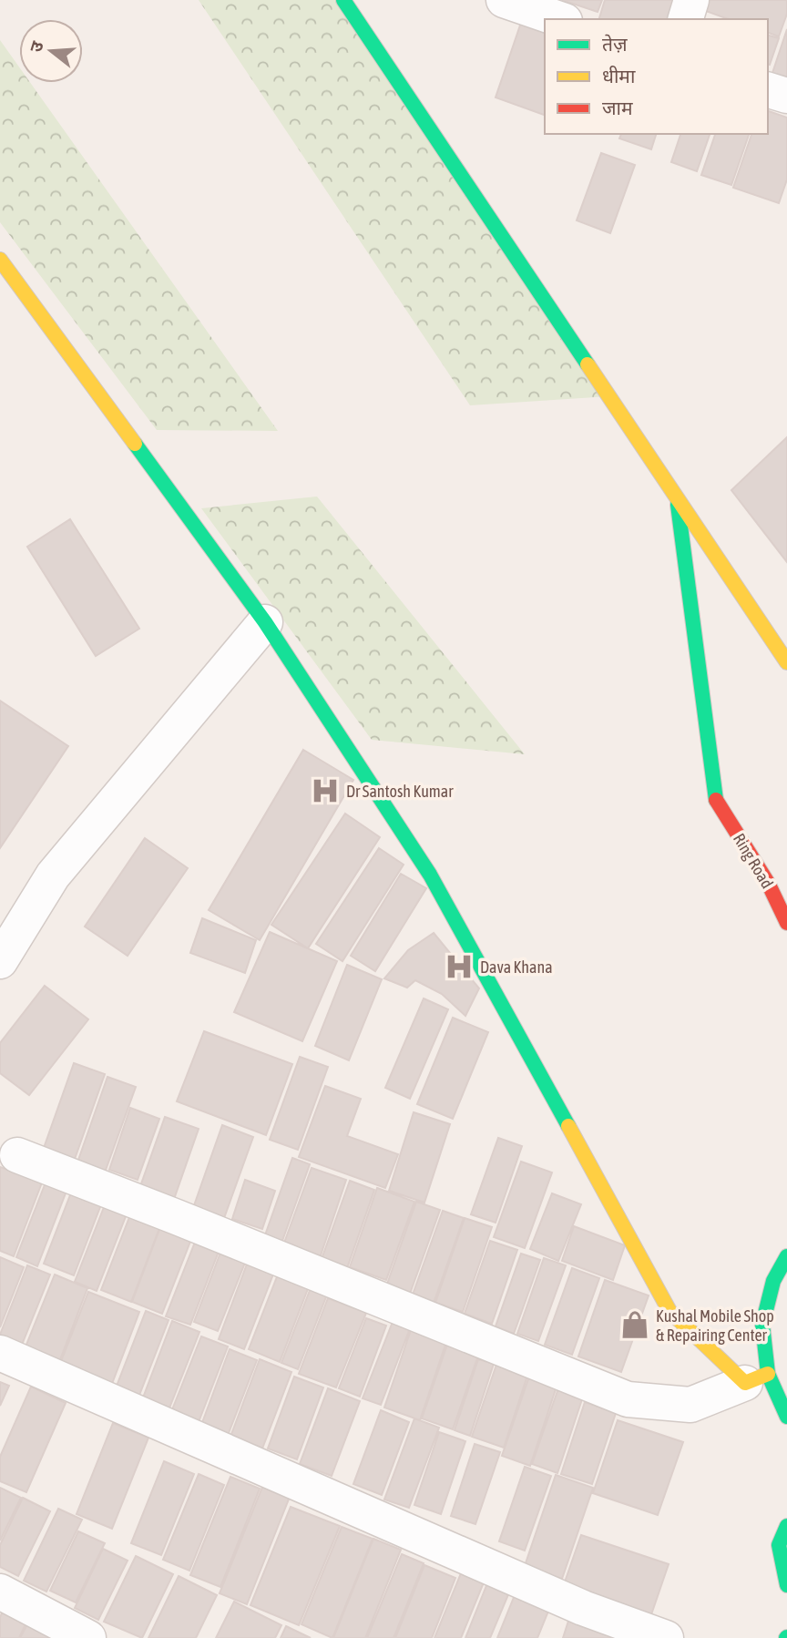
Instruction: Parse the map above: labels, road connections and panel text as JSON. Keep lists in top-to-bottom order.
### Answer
{
  "streets": {
    "street": ["Ring Road"]
  },
  "places": {
    "hospital": ["Dr Santosh Kumar", "Dava Khana"],
    "shop": ["Kushal Mobile Shop & Repairing Center"]
  },
  "legend": ["तेज़", "धीमा", "जाम"],
  "north": "left"
}
